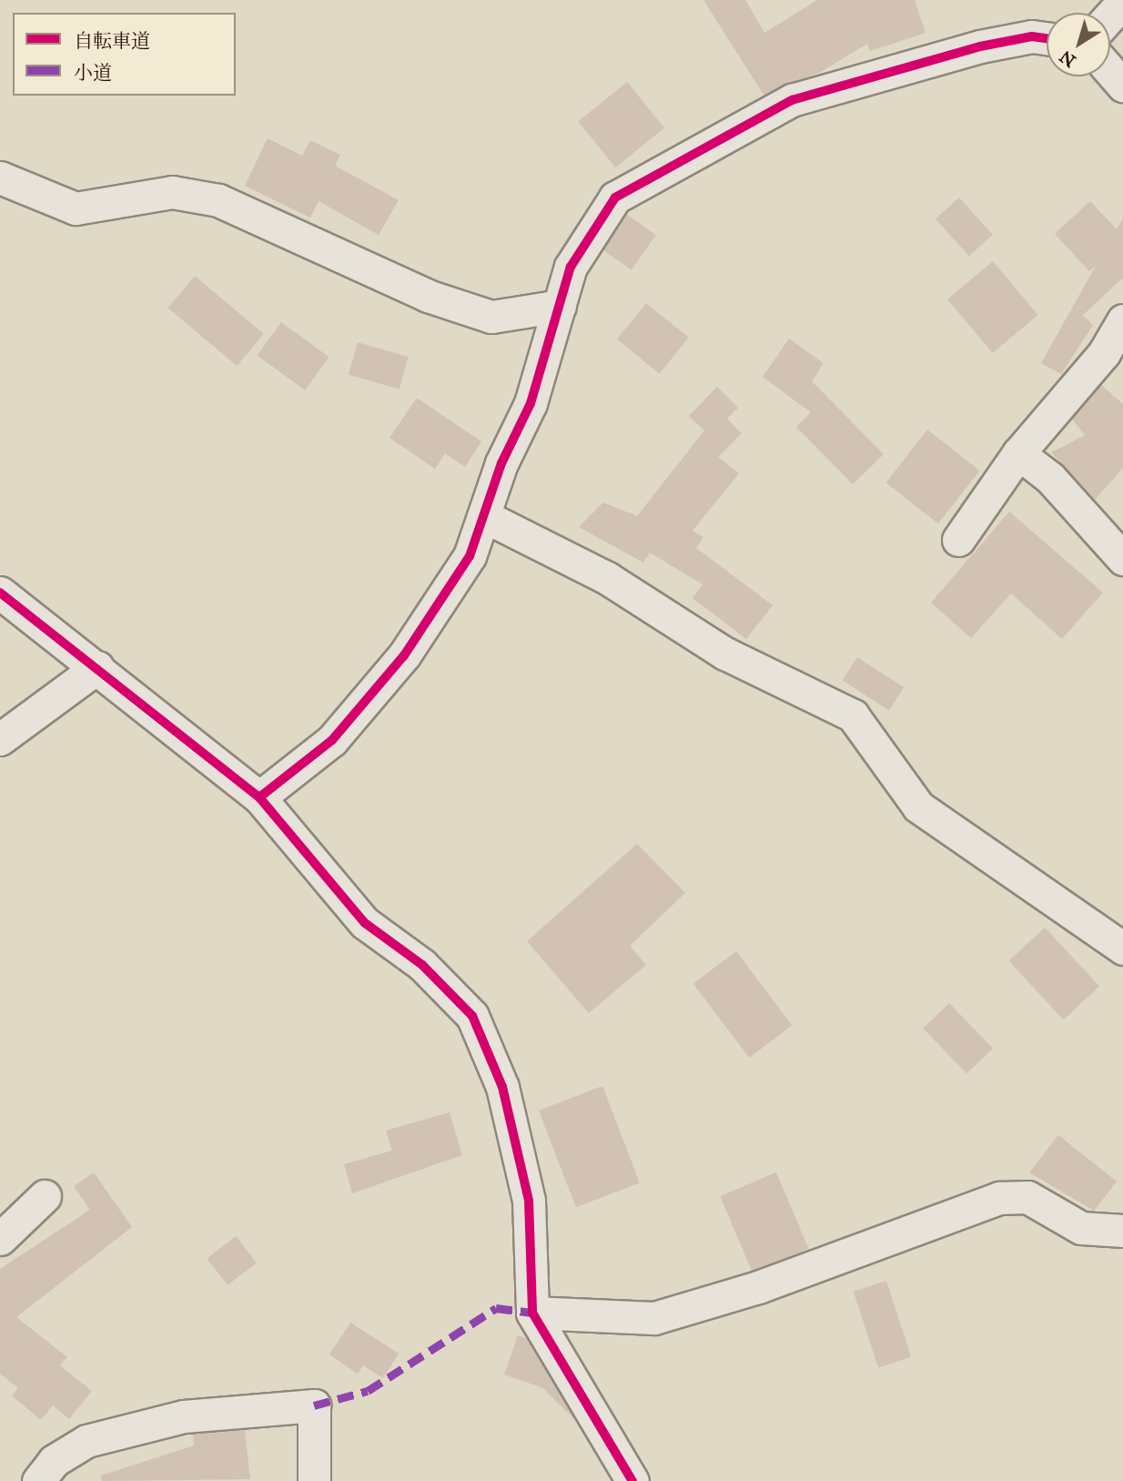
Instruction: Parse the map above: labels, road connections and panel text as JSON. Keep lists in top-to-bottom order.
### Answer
{
  "legend": ["自転車道", "小道"],
  "north": "bottom left"
}
